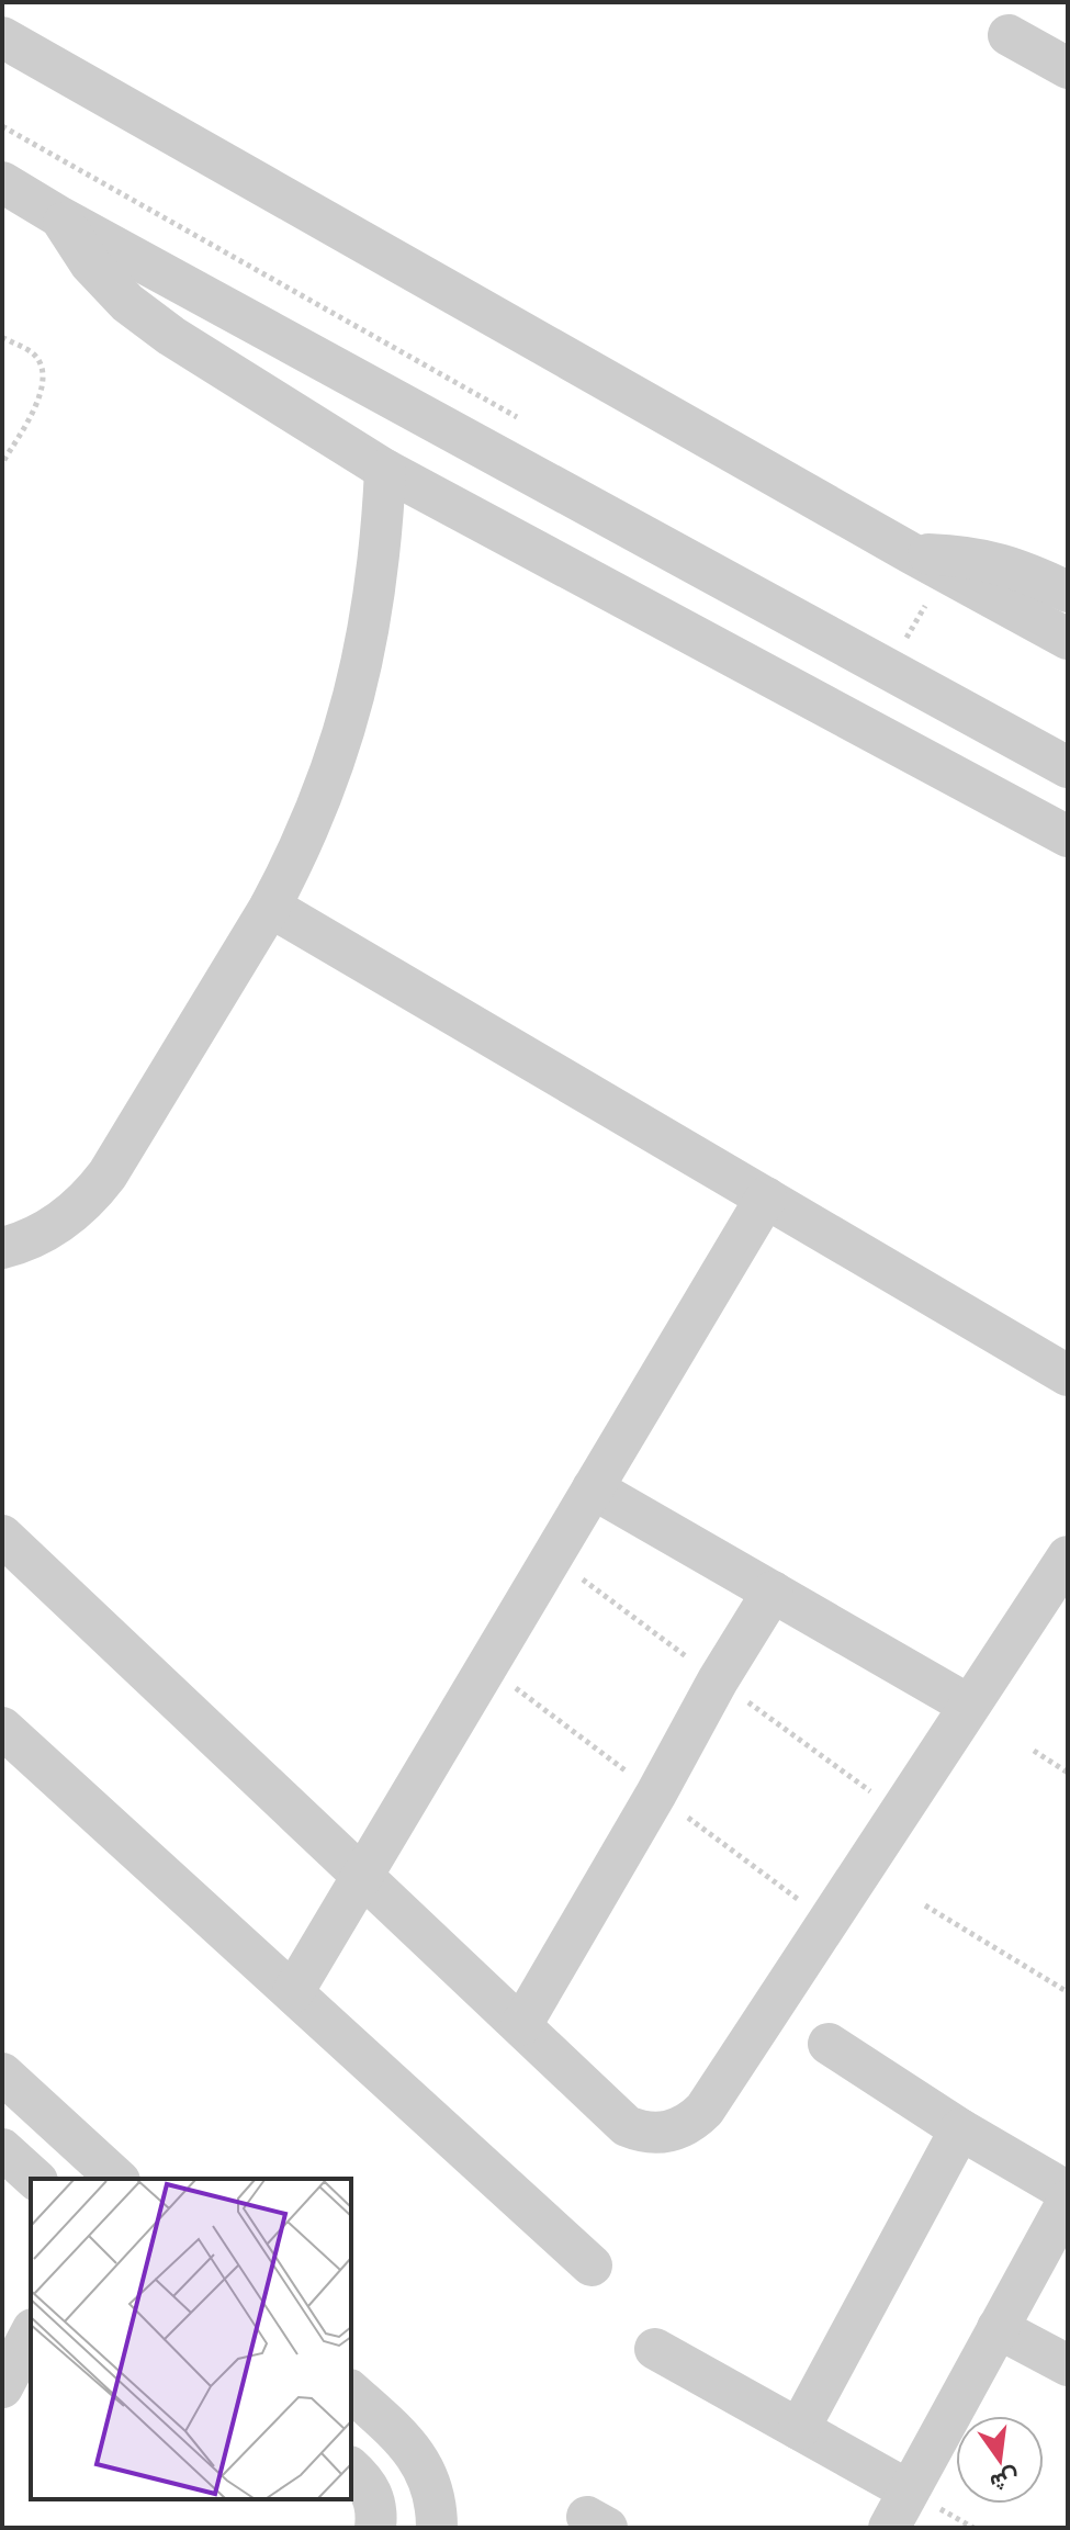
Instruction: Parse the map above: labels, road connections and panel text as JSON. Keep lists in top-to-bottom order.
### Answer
{
  "north": "bottom"
}
